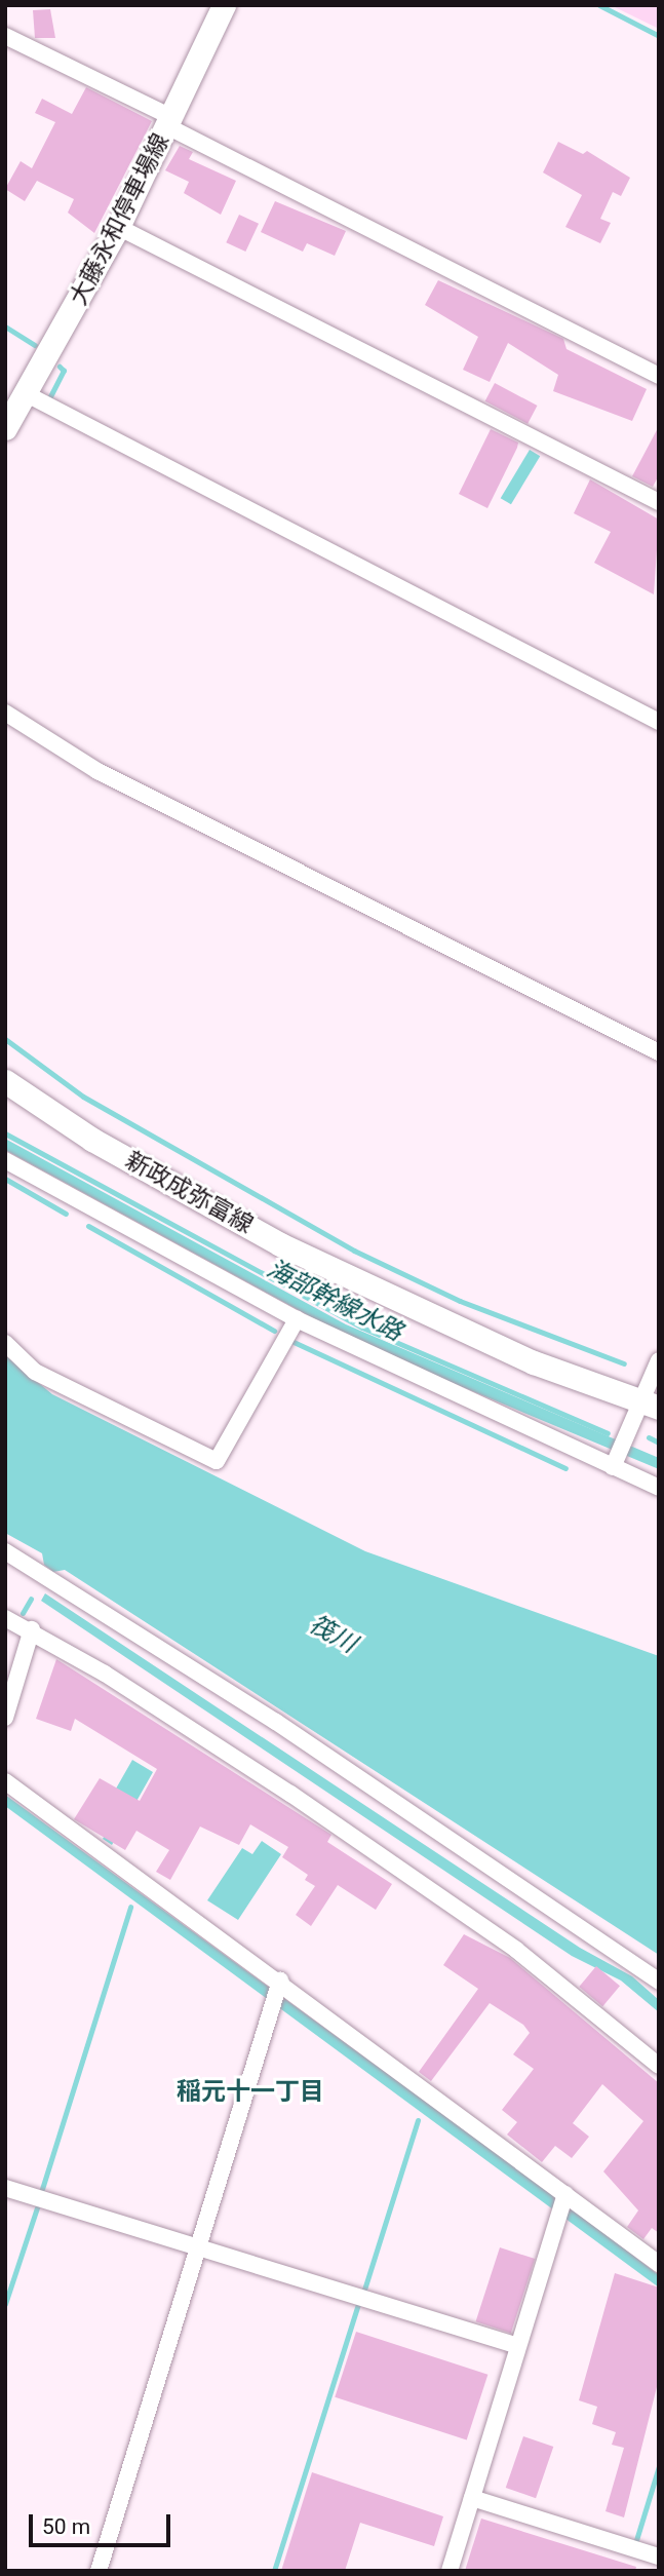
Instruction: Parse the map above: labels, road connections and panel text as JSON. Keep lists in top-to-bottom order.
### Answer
{
  "streets": {
    "main road": ["大藤永和停車場線", "新政成弥富線"]
  },
  "districts": ["稲元十一丁目"],
  "water": ["海部幹線水路", "筏川"],
  "scale_bar": "50 m"
}
